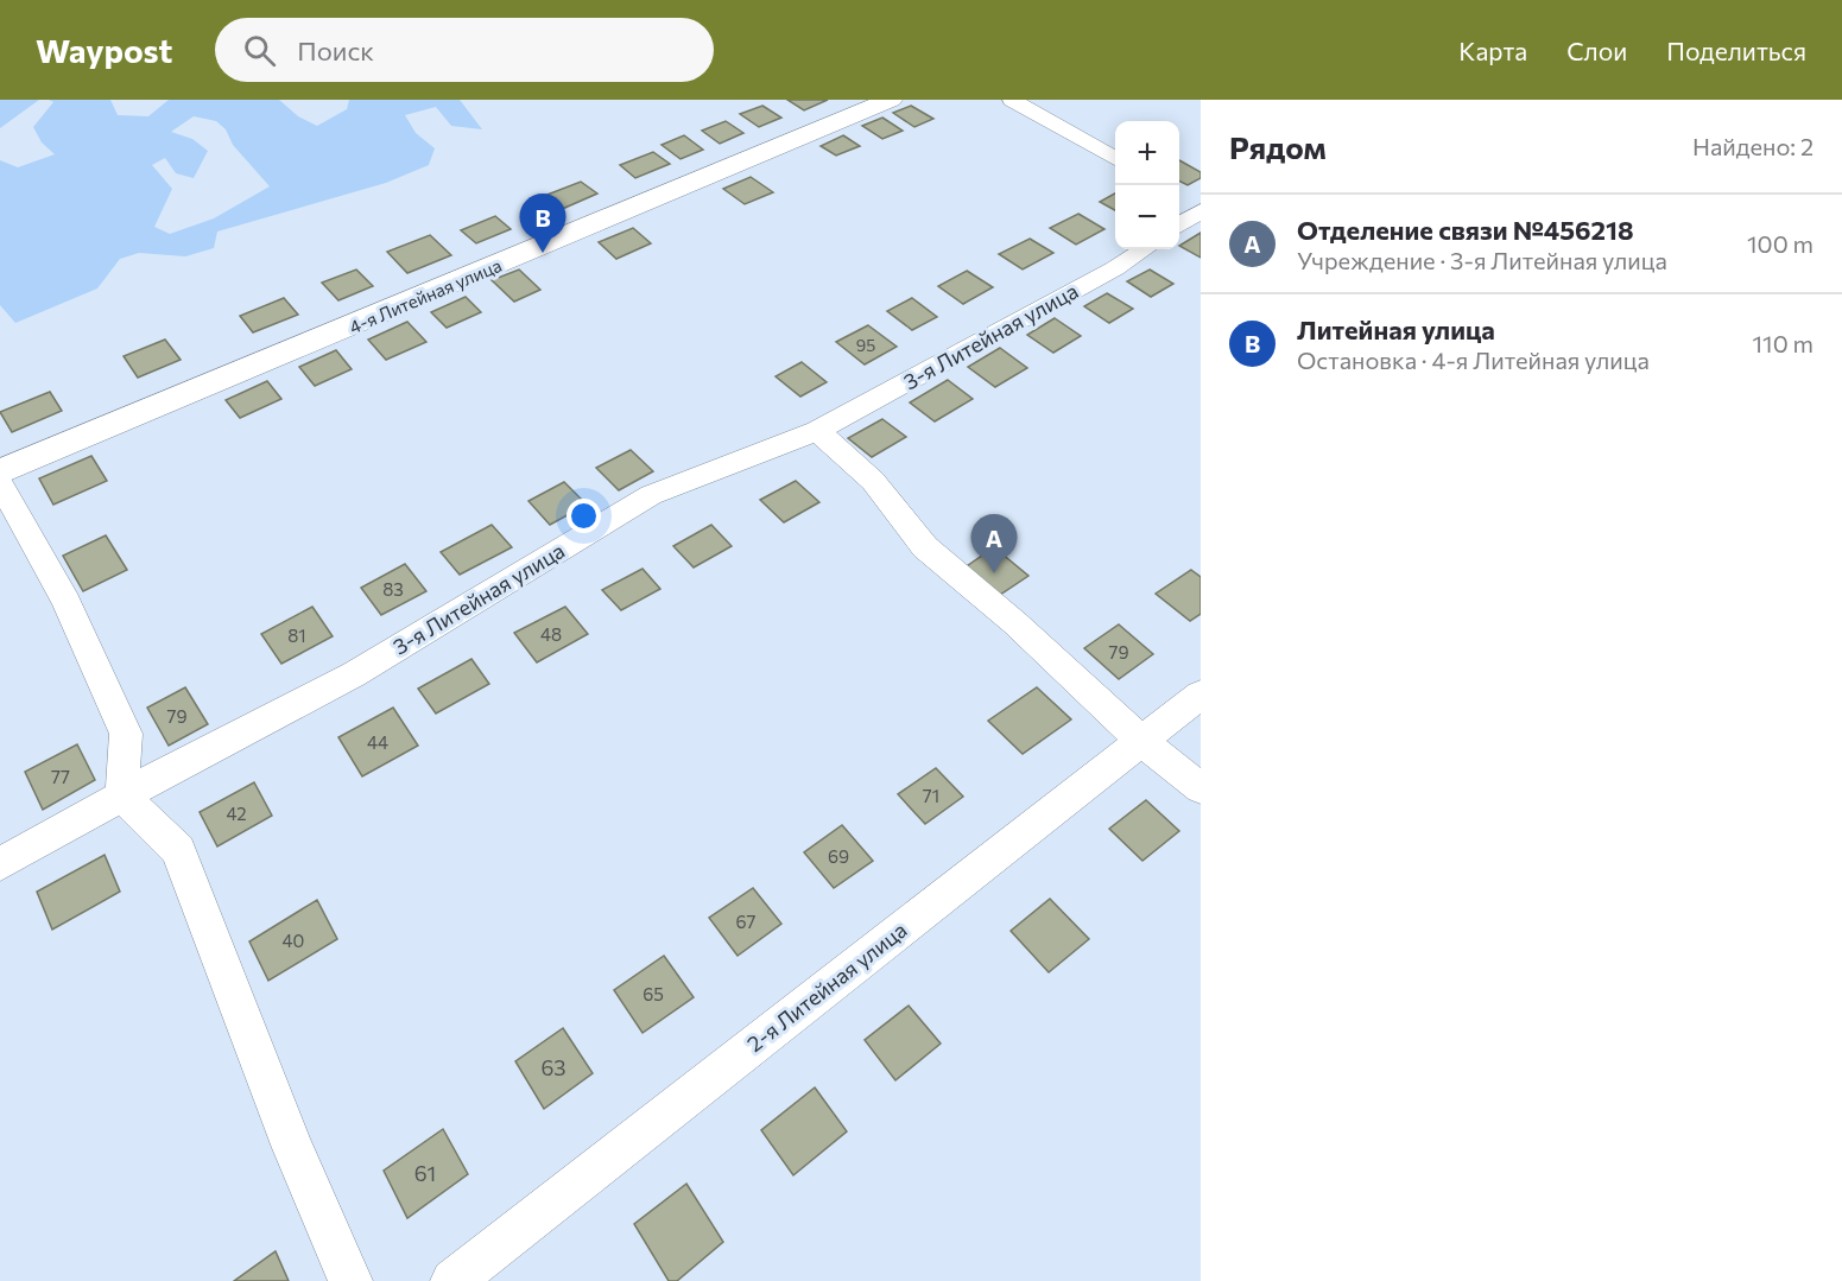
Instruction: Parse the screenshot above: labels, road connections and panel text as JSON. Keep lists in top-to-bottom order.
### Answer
{
  "streets": {
    "street": ["4-я Литейная улица", "3-я Литейная улица", "2-я Литейная улица"]
  },
  "house_numbers": [
    "95",
    "83",
    "48",
    "81",
    "79",
    "79",
    "44",
    "77",
    "71",
    "42",
    "69",
    "67",
    "40",
    "65",
    "63",
    "61"
  ],
  "page": {
    "header": "Waypost",
    "search": "Поиск",
    "nav": ["Карта", "Слои", "Поделиться"],
    "heading": ["Рядом", "Найдено: 2"],
    "map_buttons": ["+", "−"],
    "list": [
      {
        "mark": "A",
        "name": "Отделение связи №456218",
        "note": "Учреждение · 3-я Литейная улица",
        "value": "100 m"
      },
      {
        "mark": "B",
        "name": "Литейная улица",
        "note": "Остановка · 4-я Литейная улица",
        "value": "110 m"
      }
    ],
    "pins": ["B", "A"]
  }
}
